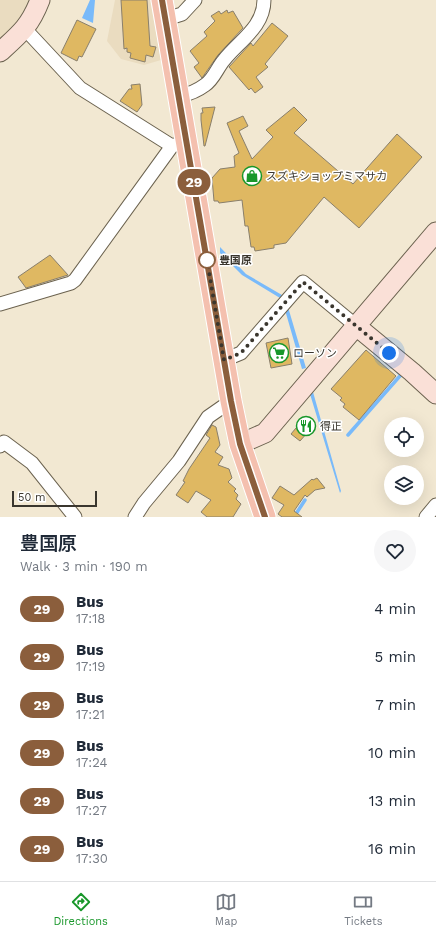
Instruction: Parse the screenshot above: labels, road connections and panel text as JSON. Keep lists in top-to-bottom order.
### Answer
{
  "places": {
    "shop": ["スズキショップミマサカ"],
    "other": ["豊国原"],
    "supermarket": ["ローソン"],
    "restaurant": ["得正"]
  },
  "lines": ["bus line 29"],
  "scale_bar": "50 m",
  "page": {
    "on_map": "29",
    "scale": "50 m",
    "heading": ["豊国原", "Walk · 3 min · 190 m"],
    "list": [
      {
        "mark": "29",
        "name": "Bus",
        "note": "17:18",
        "value": "4 min"
      },
      {
        "mark": "29",
        "name": "Bus",
        "note": "17:19",
        "value": "5 min"
      },
      {
        "mark": "29",
        "name": "Bus",
        "note": "17:21",
        "value": "7 min"
      },
      {
        "mark": "29",
        "name": "Bus",
        "note": "17:24",
        "value": "10 min"
      },
      {
        "mark": "29",
        "name": "Bus",
        "note": "17:27",
        "value": "13 min"
      },
      {
        "mark": "29",
        "name": "Bus",
        "note": "17:30",
        "value": "16 min"
      }
    ],
    "tabs": ["Directions", "Map", "Tickets"]
  }
}
